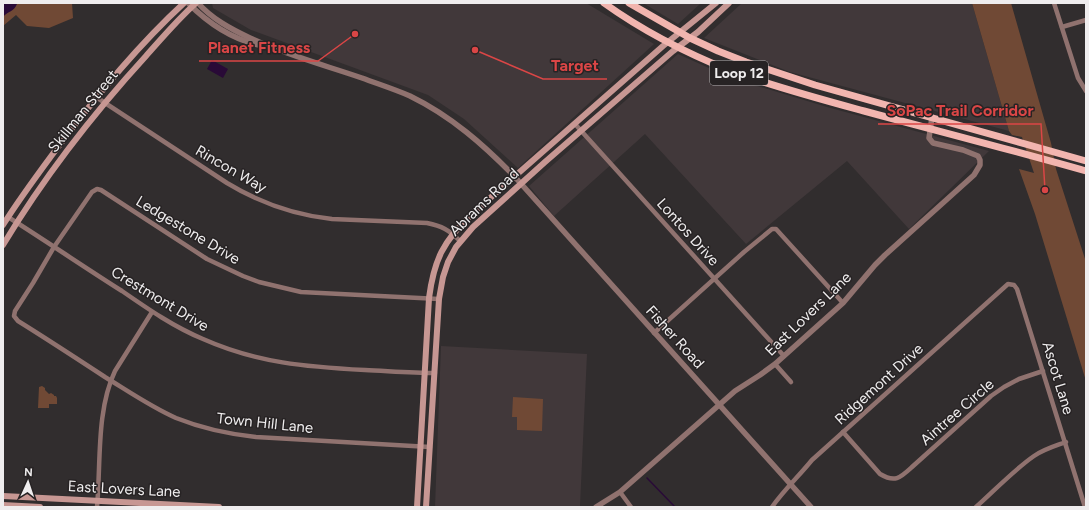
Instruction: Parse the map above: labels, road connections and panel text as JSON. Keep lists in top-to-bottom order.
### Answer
{
  "streets": {
    "main road": [
      "Loop 12",
      "Skillman Street",
      "Abrams Road",
      "East Lovers Lane"
    ],
    "street": [
      "Rincon Way",
      "Ledgestone Drive",
      "Lontos Drive",
      "Crestmont Drive",
      "Fisher Road",
      "Ascot Lane",
      "Ridgemont Drive",
      "Aintree Circle",
      "Town Hill Lane"
    ]
  },
  "crossings": [
    ["Loop 12", "Abrams Road"],
    ["Loop 12", "East Lovers Lane"],
    ["Skillman Street", "Rincon Way"],
    ["Skillman Street", "Crestmont Drive"],
    ["Skillman Street", "Fisher Road"],
    ["Rincon Way", "Abrams Road"],
    ["Abrams Road", "Ledgestone Drive"],
    ["Abrams Road", "Lontos Drive"],
    ["Abrams Road", "Crestmont Drive"],
    ["Abrams Road", "Fisher Road"],
    ["Abrams Road", "Town Hill Lane"],
    ["Ledgestone Drive", "Crestmont Drive"],
    ["Ledgestone Drive", "Town Hill Lane"],
    ["Lontos Drive", "East Lovers Lane"],
    ["East Lovers Lane", "Fisher Road"],
    ["Fisher Road", "Ridgemont Drive"],
    ["Ascot Lane", "Ridgemont Drive"],
    ["Ascot Lane", "Aintree Circle"],
    ["Ridgemont Drive", "Aintree Circle"]
  ],
  "places": ["Planet Fitness", "Target", "SoPac Trail Corridor"],
  "north": "top"
}
